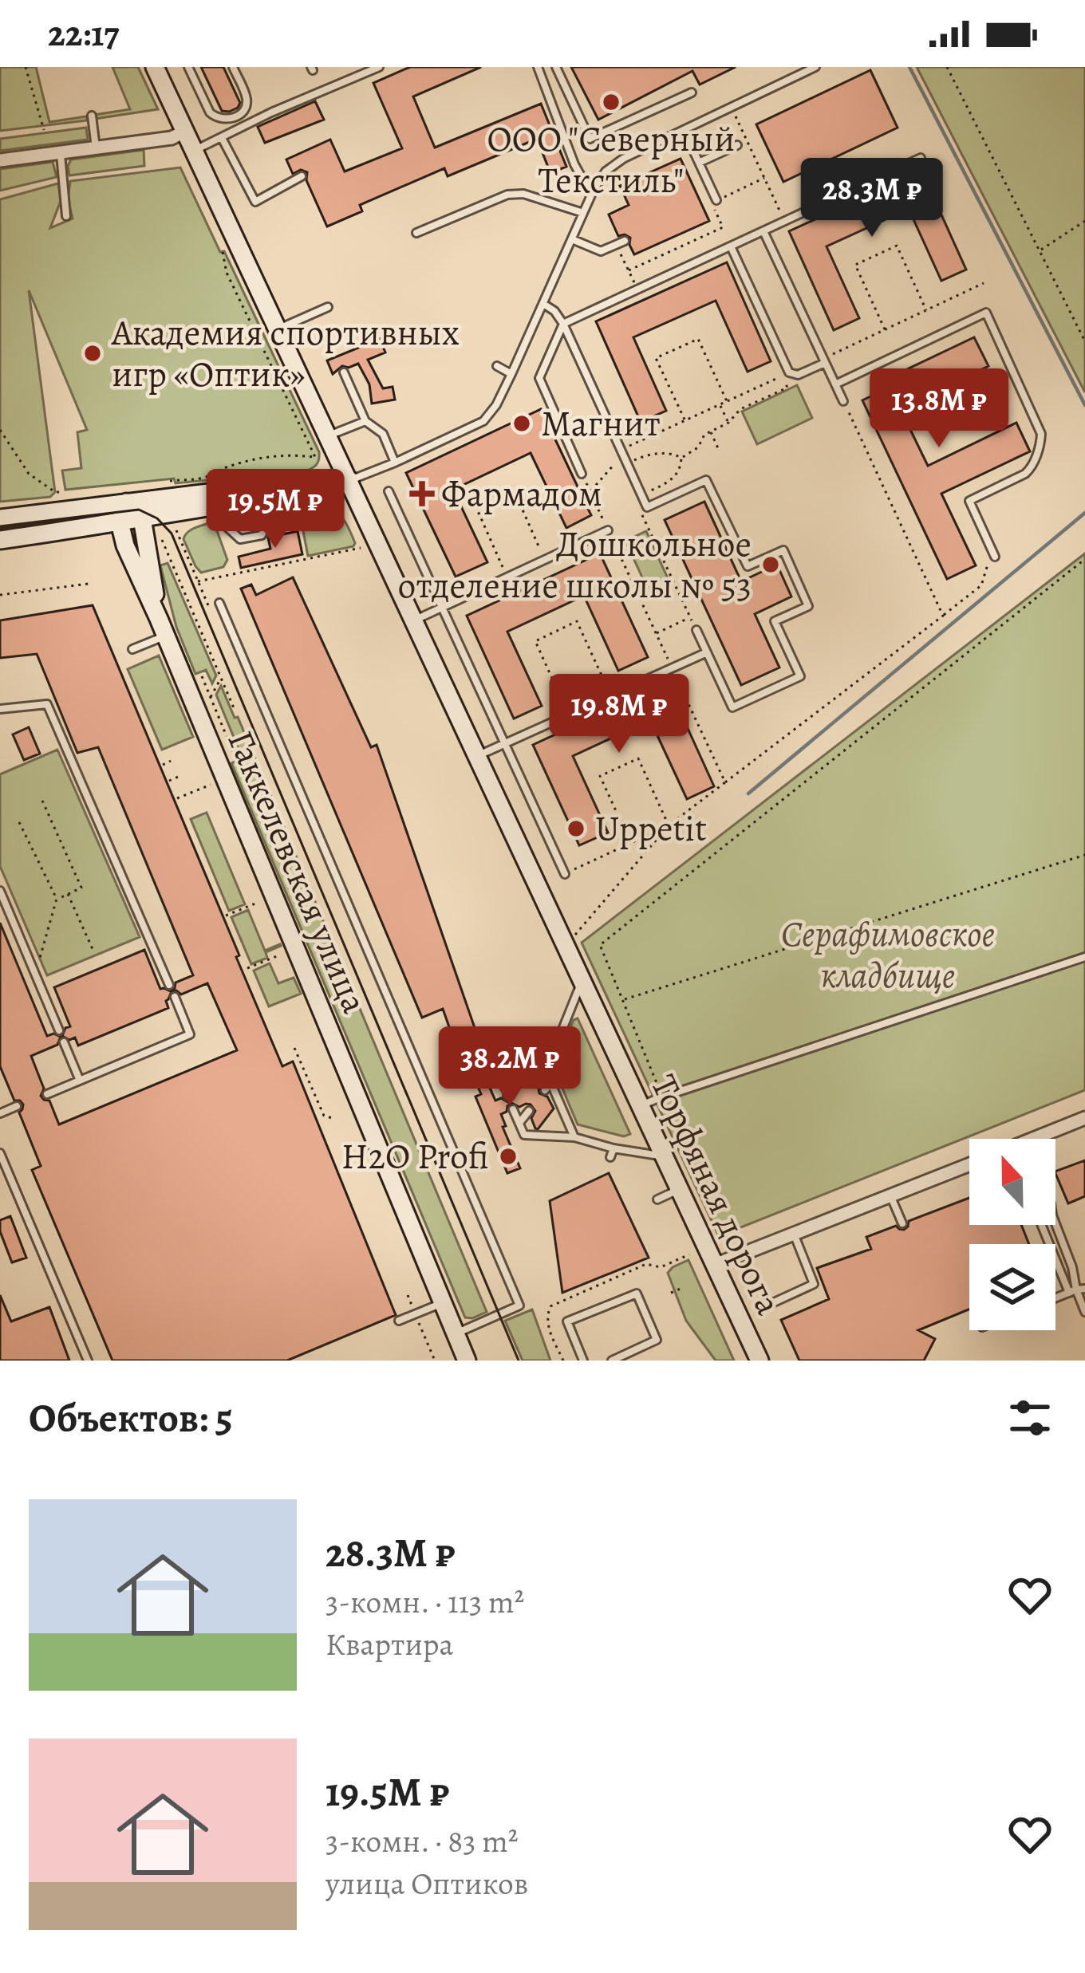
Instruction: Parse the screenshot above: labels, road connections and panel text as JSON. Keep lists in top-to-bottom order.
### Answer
{
  "streets": {
    "main road": ["Гаккелевская улица", "Торфяная дорога"]
  },
  "parks": ["Серафимовское кладбище"],
  "places": {
    "other": [
      "ООО \"Северный Текстиль\"",
      "Академия спортивных игр «Оптик»",
      "Магнит",
      "Дошкольное отделение школы № 53",
      "Uppetit",
      "H2O Profi"
    ],
    "health": ["Фармадом"]
  },
  "north": "top",
  "page": {
    "status": "22:17",
    "price": [
      "28.3M ₽",
      "13.8M ₽",
      "19.5M ₽",
      "19.8M ₽",
      "38.2M ₽"
    ],
    "heading": "Объектов: 5",
    "list": [
      {
        "name": "28.3M ₽",
        "note": "3-комн. · 113 m² · Квартира"
      },
      {
        "name": "19.5M ₽",
        "note": "3-комн. · 83 m² · улица Оптиков"
      }
    ]
  }
}
